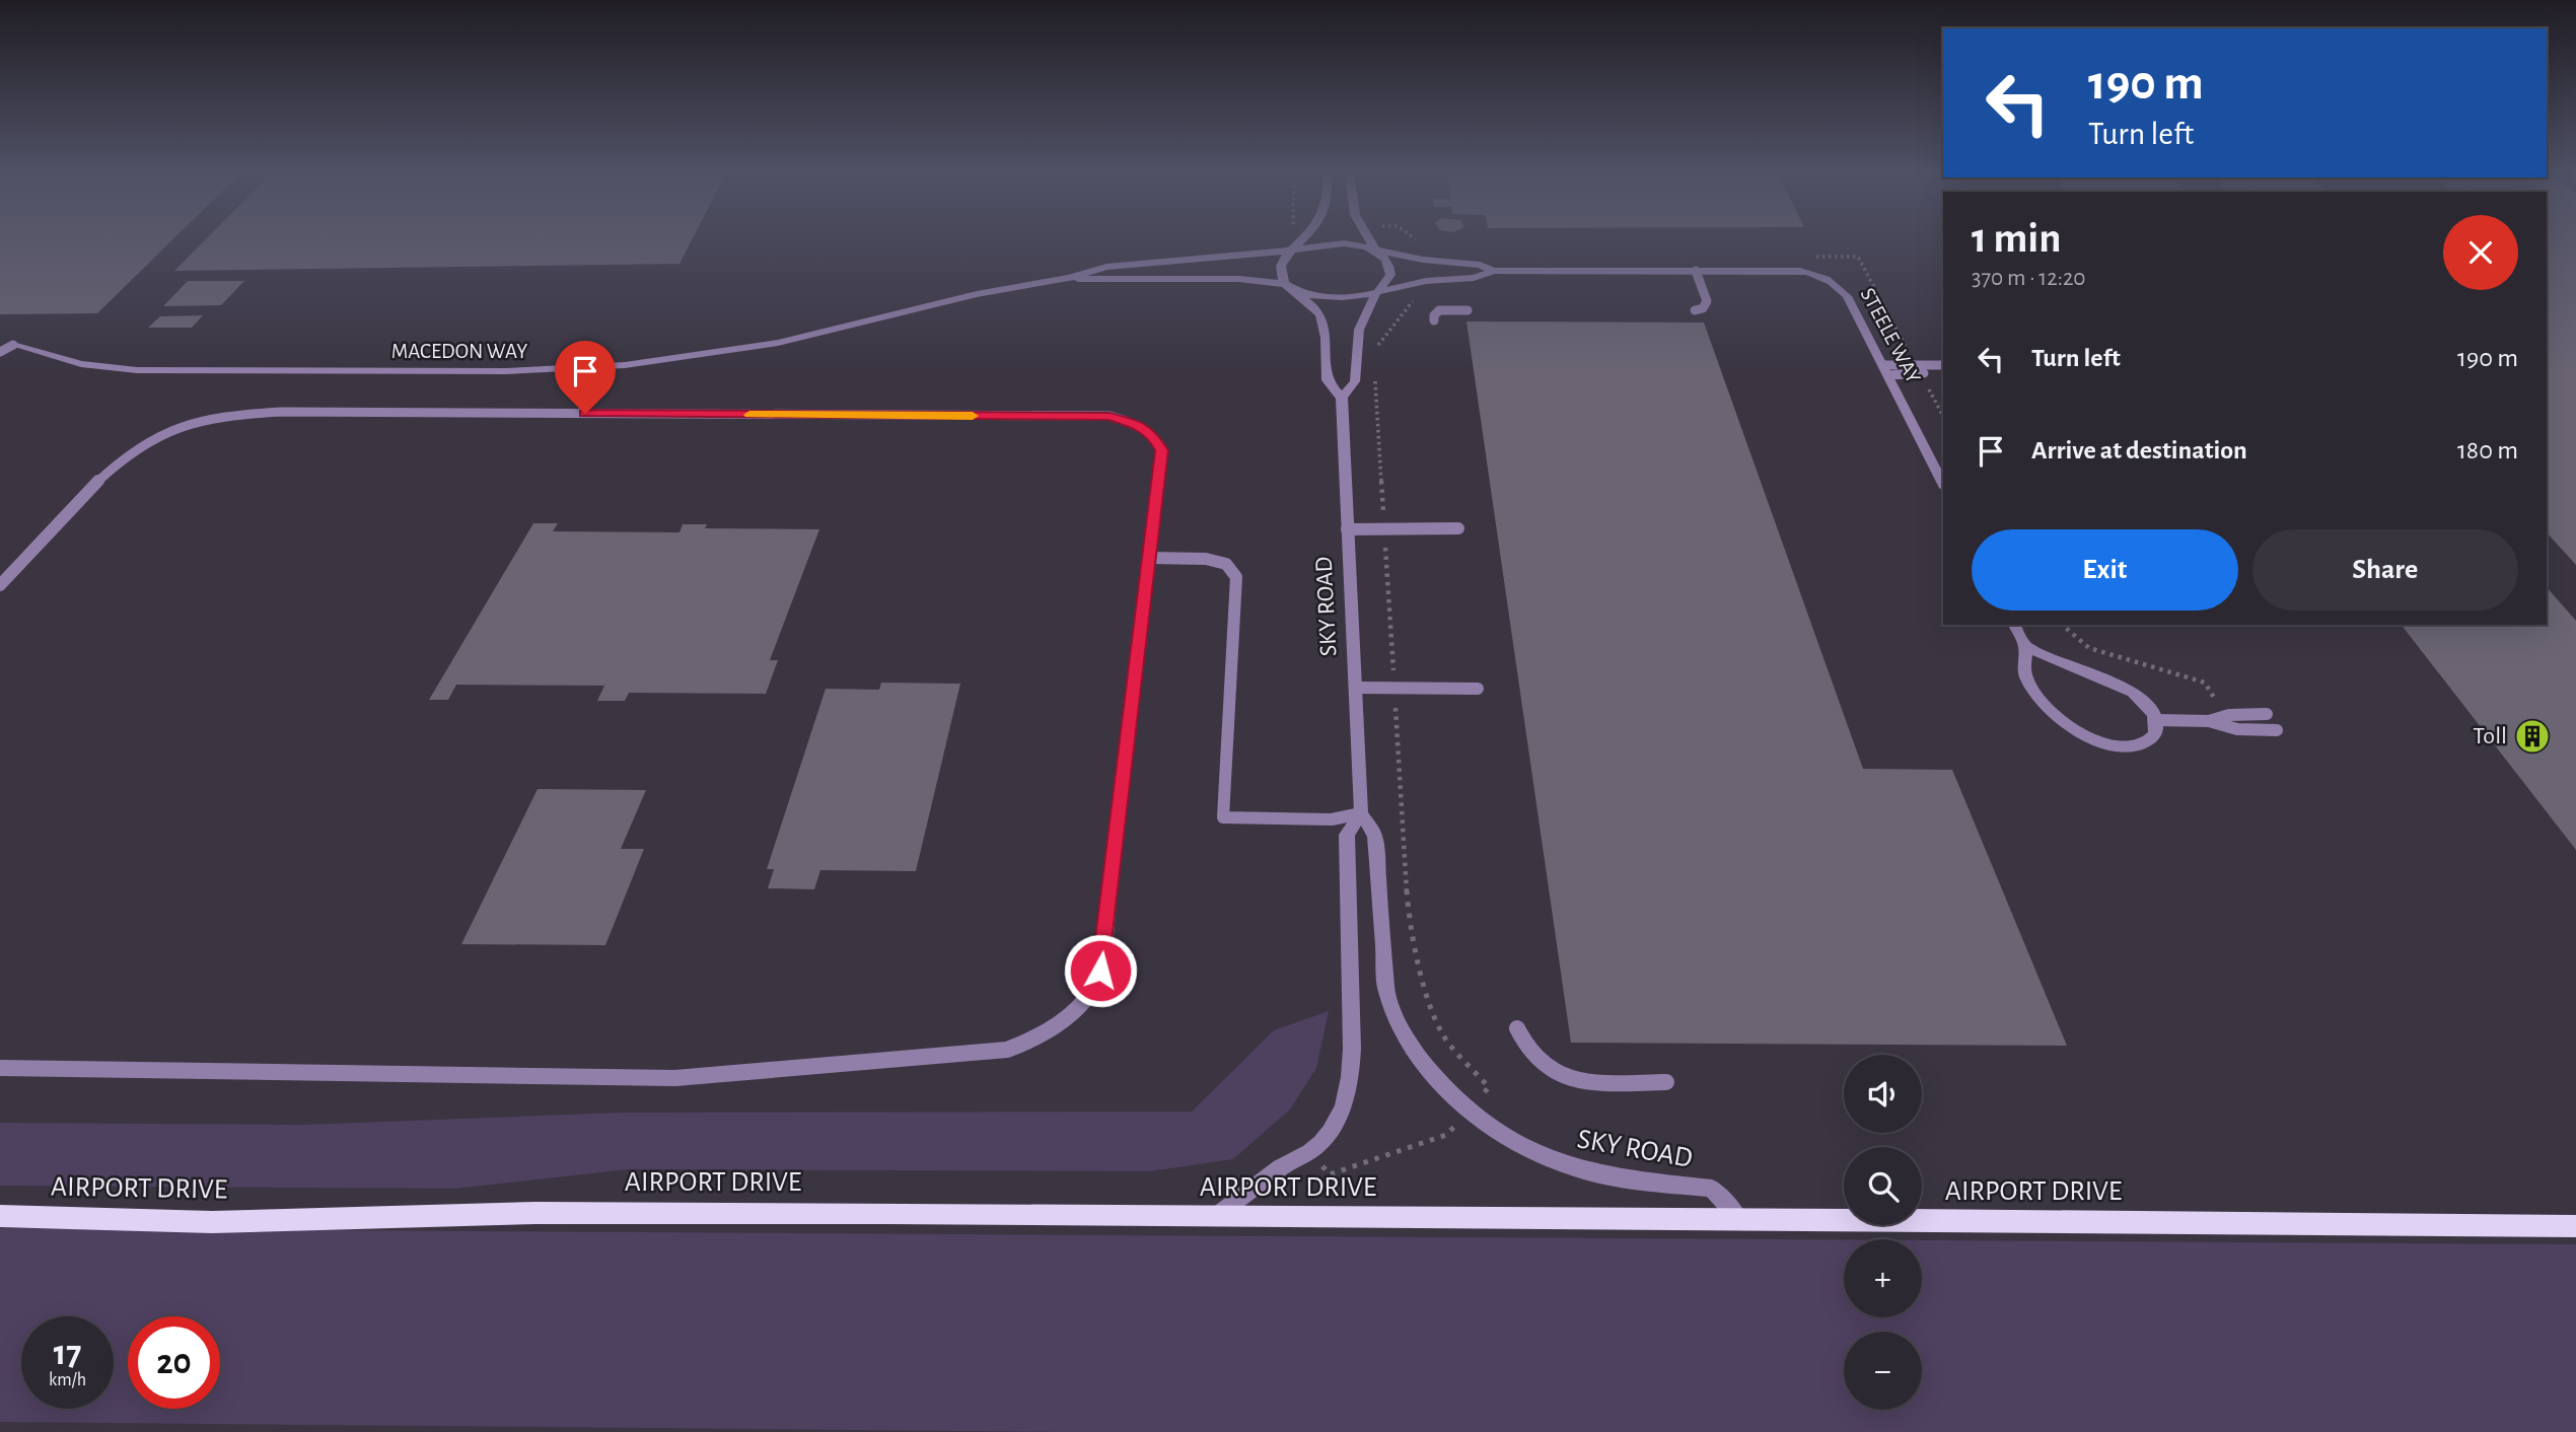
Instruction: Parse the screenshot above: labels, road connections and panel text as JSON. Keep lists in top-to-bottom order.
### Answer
{
  "streets": {
    "main road": ["AIRPORT DRIVE"],
    "street": ["STEELE WAY", "MACEDON WAY", "SKY ROAD"]
  },
  "crossings": [
    ["STEELE WAY", "MACEDON WAY"],
    ["STEELE WAY", "SKY ROAD"],
    ["MACEDON WAY", "SKY ROAD"],
    ["SKY ROAD", "AIRPORT DRIVE"]
  ],
  "places": {
    "building": ["Toll"]
  },
  "page": {
    "turn": ["190 m", "Turn left"],
    "heading": ["1 min", "370 m · 12:20"],
    "list": [
      {
        "name": "Turn left",
        "value": "190 m"
      },
      {
        "name": "Arrive at destination",
        "value": "180 m"
      }
    ],
    "buttons": ["Exit", "Share"],
    "map_buttons": ["+", "−"],
    "speed": "17 km/h",
    "limit": "20"
  }
}
